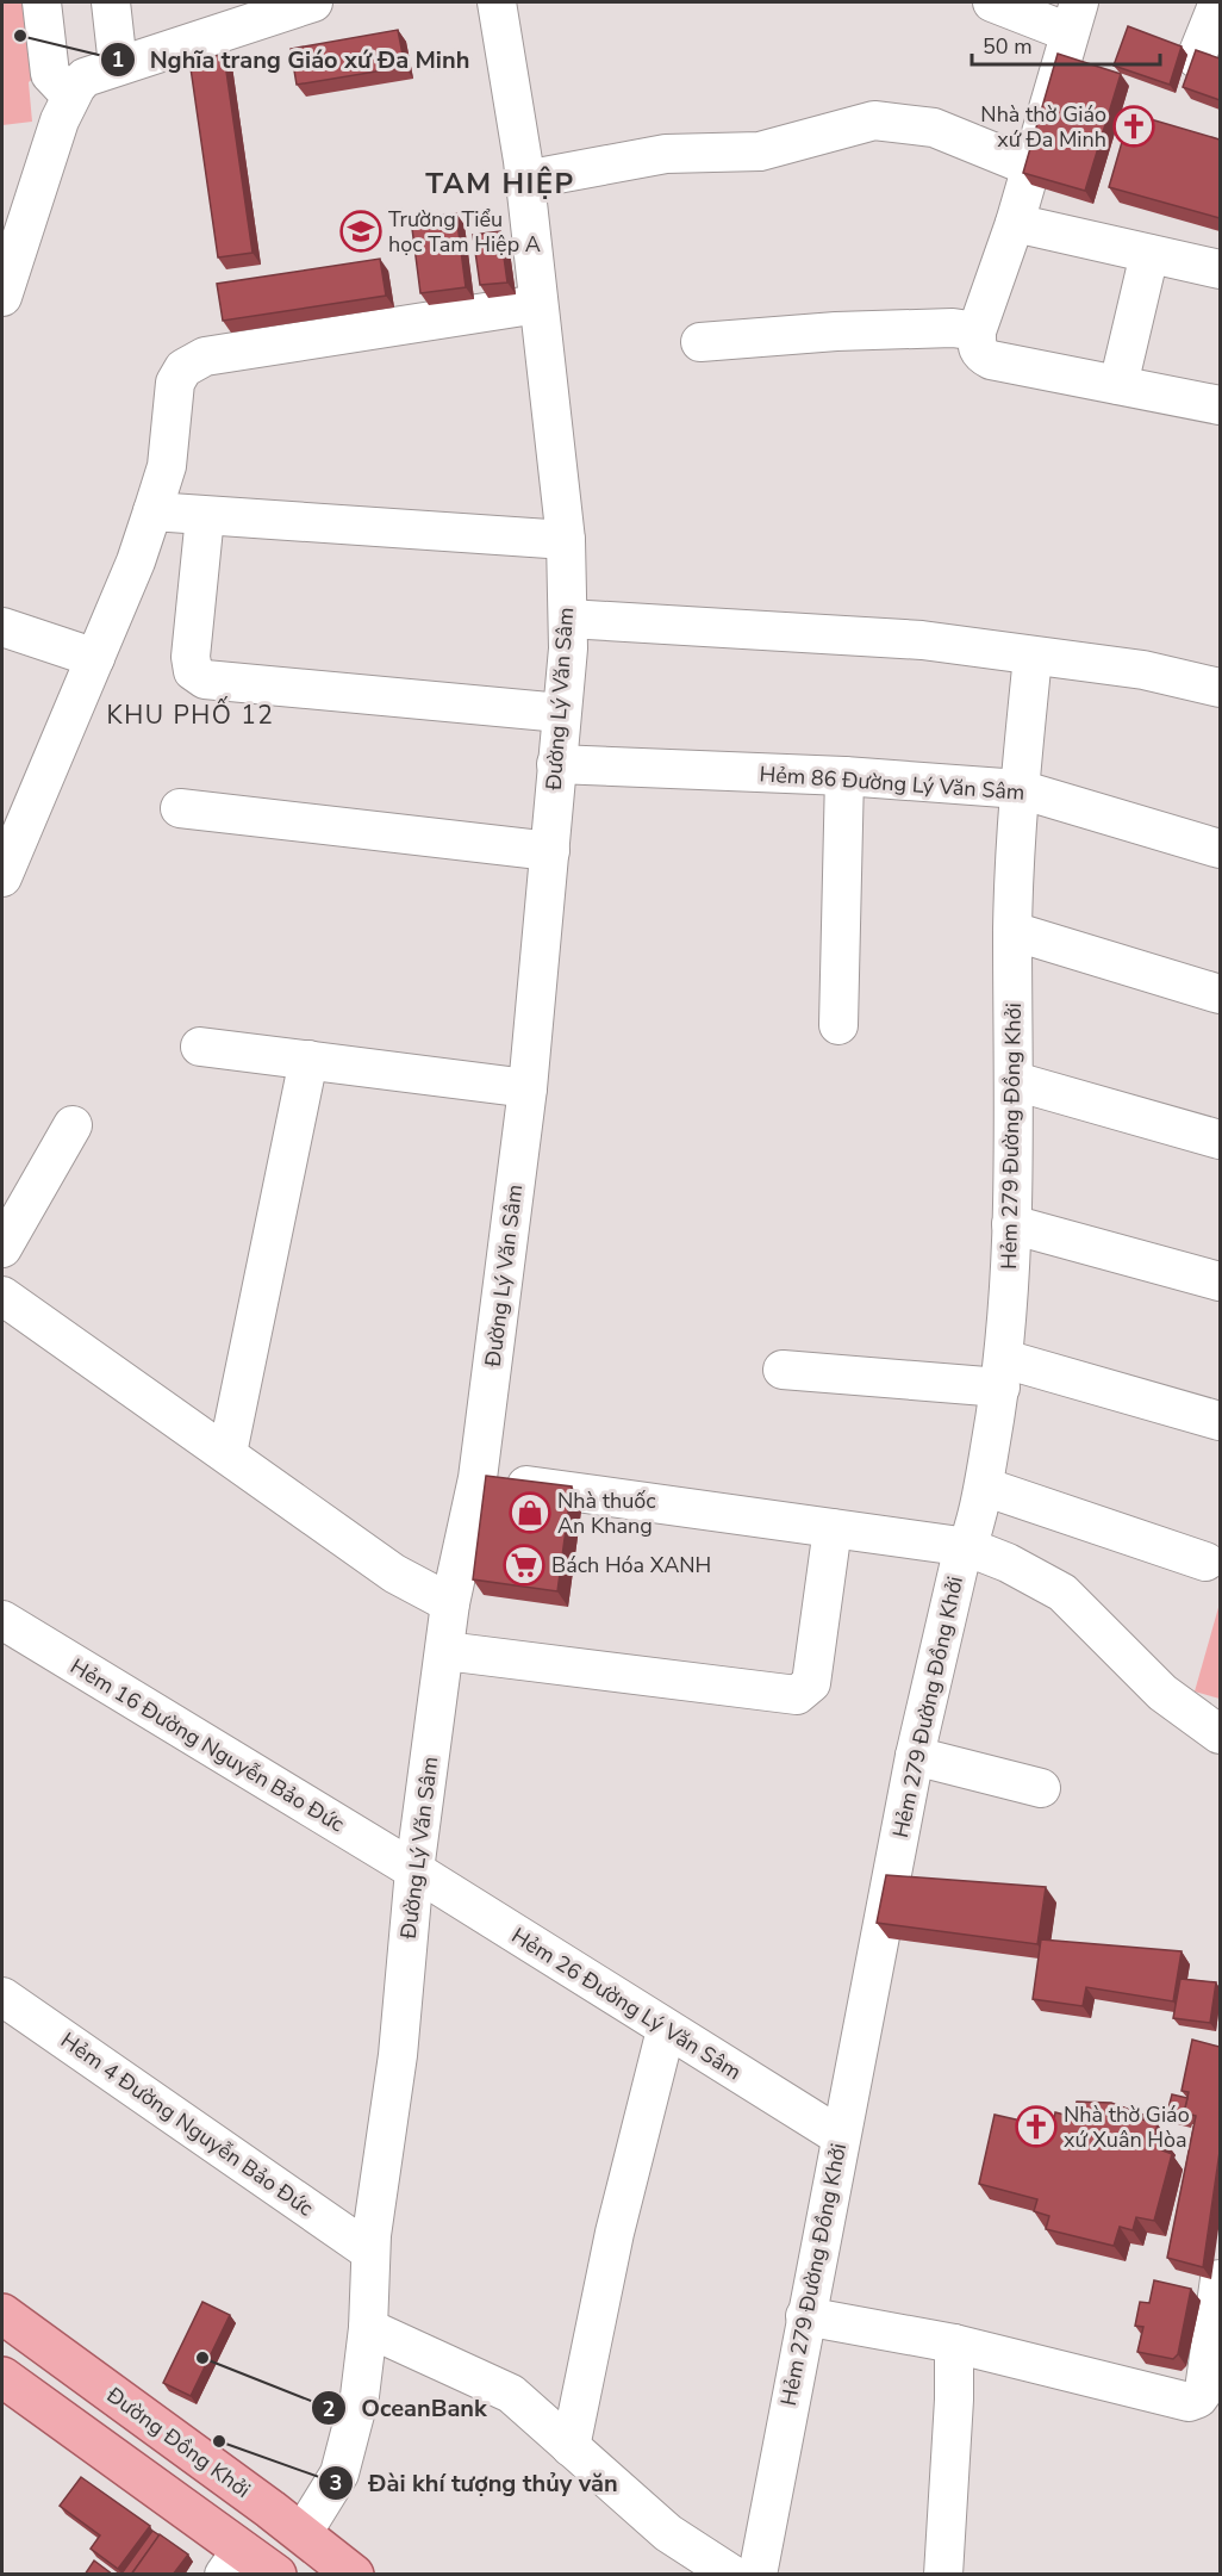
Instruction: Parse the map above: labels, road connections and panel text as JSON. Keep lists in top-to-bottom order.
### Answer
{
  "streets": {
    "main road": ["Đường Đồng Khởi"],
    "street": [
      "Đường Lý Văn Sâm",
      "Hẻm 86 Đường Lý Văn Sâm",
      "Hẻm 279 Đường Đồng Khởi",
      "Hẻm 16 Đường Nguyễn Bảo Đức",
      "Hẻm 26 Đường Lý Văn Sâm",
      "Hẻm 4 Đường Nguyễn Bảo Đức"
    ]
  },
  "crossings": [
    ["Đường Lý Văn Sâm", "Hẻm 86 Đường Lý Văn Sâm"],
    ["Đường Lý Văn Sâm", "Hẻm 16 Đường Nguyễn Bảo Đức"],
    ["Đường Lý Văn Sâm", "Hẻm 26 Đường Lý Văn Sâm"],
    ["Đường Lý Văn Sâm", "Hẻm 4 Đường Nguyễn Bảo Đức"],
    ["Đường Lý Văn Sâm", "Đường Đồng Khởi"],
    ["Hẻm 86 Đường Lý Văn Sâm", "Hẻm 279 Đường Đồng Khởi"],
    ["Hẻm 279 Đường Đồng Khởi", "Hẻm 26 Đường Lý Văn Sâm"],
    ["Hẻm 16 Đường Nguyễn Bảo Đức", "Hẻm 26 Đường Lý Văn Sâm"]
  ],
  "districts": ["TAM HIỆP", "KHU PHỐ 12"],
  "places": {
    "other": ["Nghĩa trang Giáo xứ Đa Minh", "OceanBank", "Đài khí tượng thủy văn"],
    "church": ["Nhà thờ Giáo xứ Đa Minh", "Nhà thờ Giáo xứ Xuân Hòa"],
    "school or university": ["Trường Tiểu học Tam Hiệp A"],
    "shop": ["Nhà thuốc An Khang"],
    "supermarket": ["Bách Hóa XANH"]
  },
  "scale_bar": "50 m"
}
